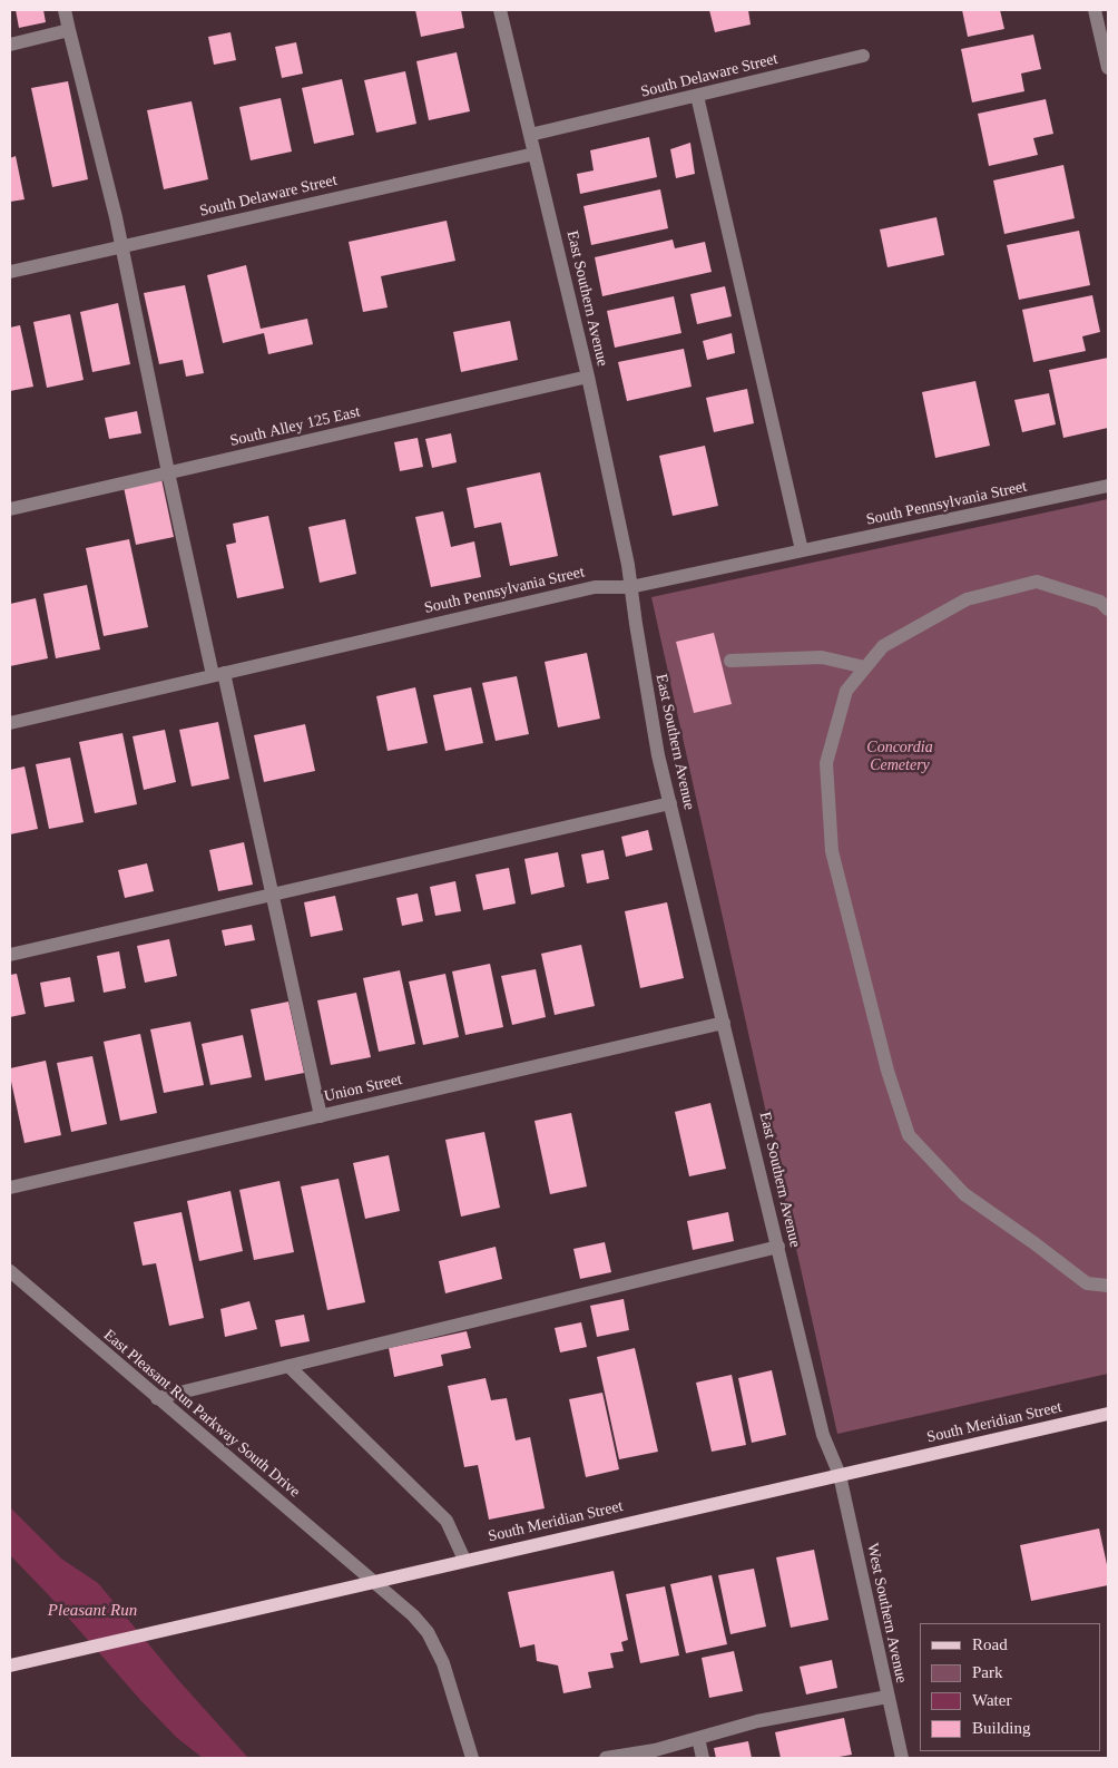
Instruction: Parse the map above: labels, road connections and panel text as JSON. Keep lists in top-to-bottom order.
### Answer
{
  "streets": {
    "main road": ["South Meridian Street"],
    "street": [
      "South Delaware Street",
      "East Southern Avenue",
      "South Alley 125 East",
      "South Pennsylvania Street",
      "Union Street",
      "East Pleasant Run Parkway South Drive",
      "West Southern Avenue"
    ]
  },
  "crossings": [
    ["South Delaware Street", "East Southern Avenue"],
    ["East Southern Avenue", "South Alley 125 East"],
    ["East Southern Avenue", "South Pennsylvania Street"],
    ["East Southern Avenue", "Union Street"],
    ["East Southern Avenue", "South Meridian Street"],
    ["East Southern Avenue", "West Southern Avenue"],
    ["East Pleasant Run Parkway South Drive", "South Meridian Street"],
    ["South Meridian Street", "West Southern Avenue"]
  ],
  "water": ["Pleasant Run"],
  "parks": ["Concordia Cemetery"],
  "legend": [
    "Road",
    "Park",
    "Water",
    "Building"
  ]
}
